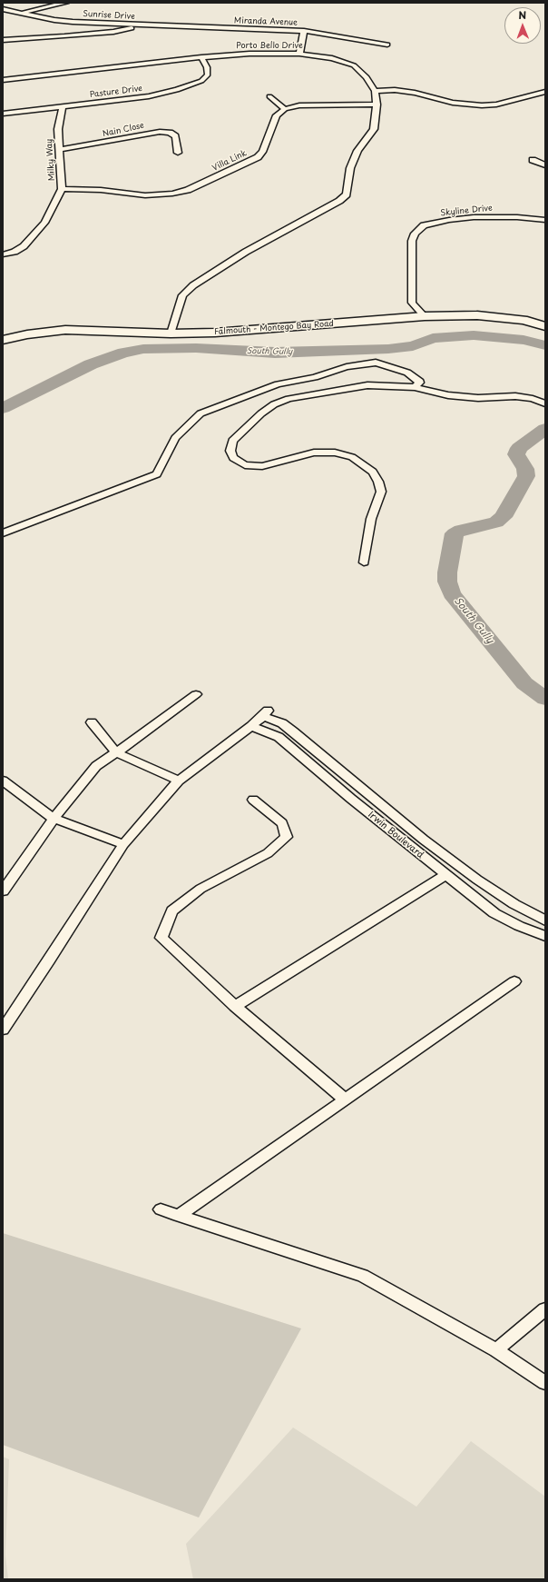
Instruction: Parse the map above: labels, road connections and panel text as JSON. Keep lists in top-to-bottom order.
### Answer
{
  "streets": {
    "main road": ["Falmouth - Montego Bay Road"],
    "street": [
      "Sunrise Drive",
      "Miranda Avenue",
      "Porto Bello Drive",
      "Pasture Drive",
      "Nain Close",
      "Milky Way",
      "Villa Link",
      "Skyline Drive",
      "Irwin Boulevard"
    ]
  },
  "crossings": [
    ["Sunrise Drive", "Miranda Avenue"],
    ["Porto Bello Drive", "Pasture Drive"],
    ["Porto Bello Drive", "Falmouth - Montego Bay Road"],
    ["Pasture Drive", "Milky Way"],
    ["Nain Close", "Milky Way"],
    ["Milky Way", "Villa Link"],
    ["Skyline Drive", "Falmouth - Montego Bay Road"]
  ],
  "water": ["South Gully"],
  "north": "top"
}
